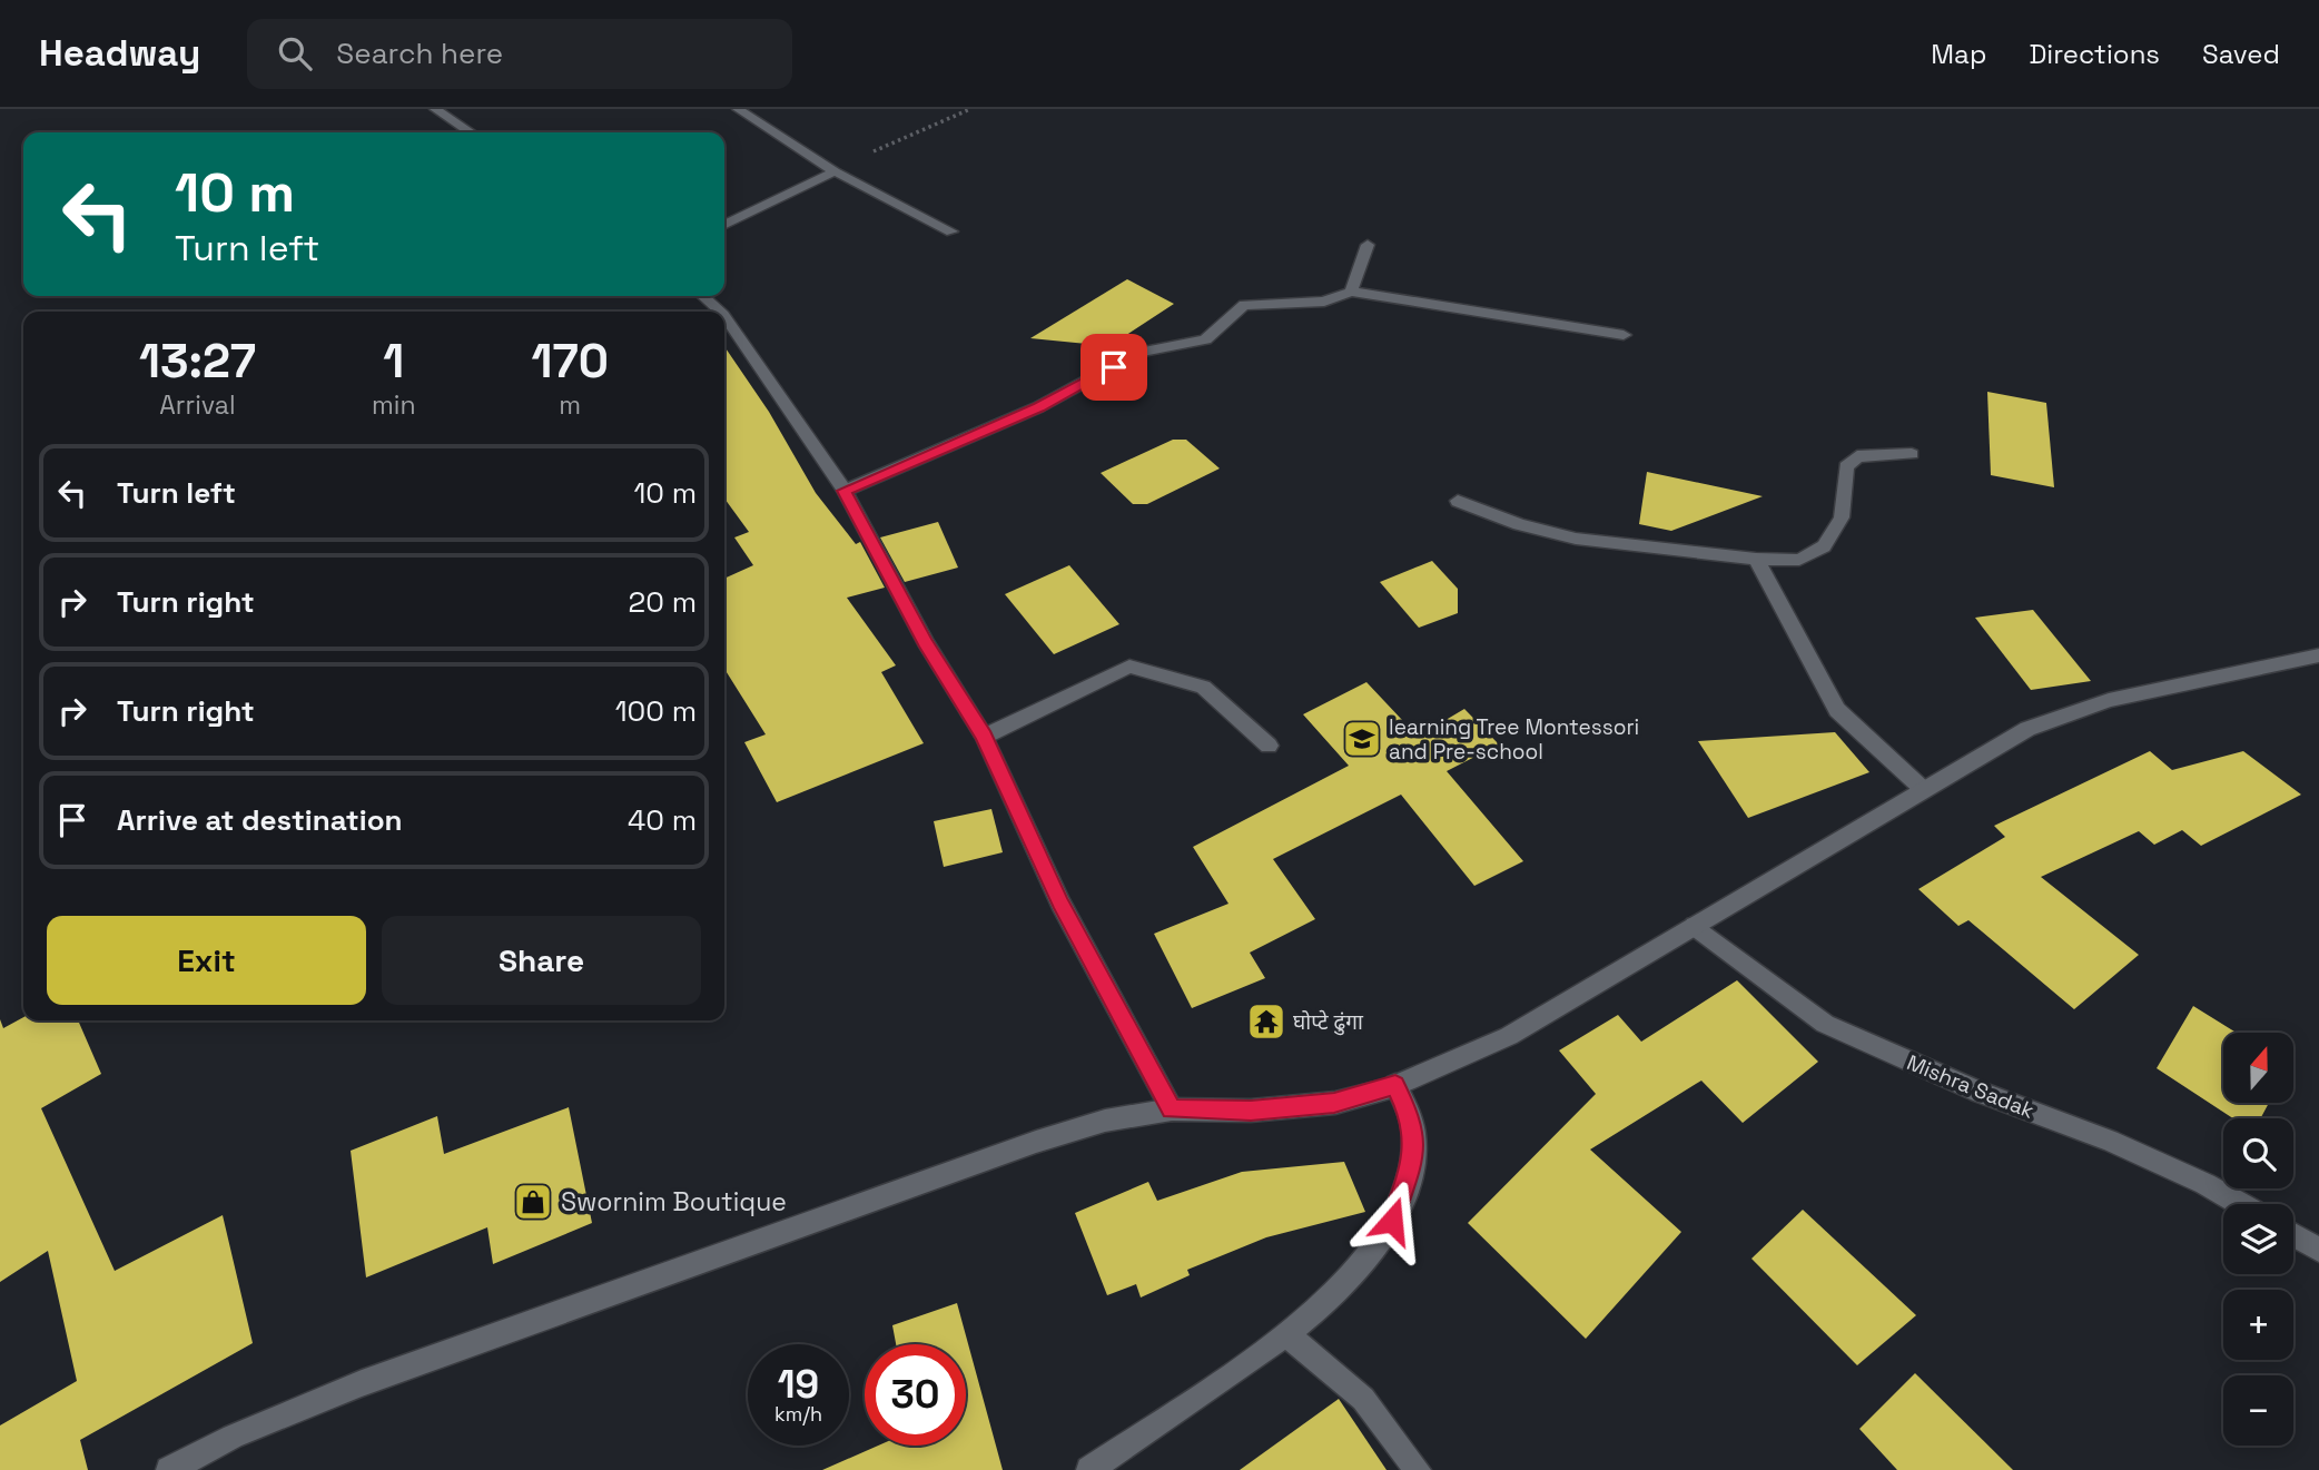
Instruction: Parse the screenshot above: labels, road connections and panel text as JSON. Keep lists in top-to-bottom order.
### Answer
{
  "streets": {
    "street": ["Mishra Sadak"]
  },
  "places": {
    "school or university": ["learning Tree Montessori and Pre-school"],
    "temple": ["घोप्टे ढुंगा"],
    "shop": ["Swornim Boutique"]
  },
  "north": "top",
  "page": {
    "header": "Headway",
    "search": "Search here",
    "nav": ["Map", "Directions", "Saved"],
    "turn": ["10 m", "Turn left"],
    "eta": [
      "13:27",
      "Arrival",
      "1",
      "min",
      "170",
      "m"
    ],
    "list": [
      {
        "name": "Turn left",
        "value": "10 m"
      },
      {
        "name": "Turn right",
        "value": "20 m"
      },
      {
        "name": "Turn right",
        "value": "100 m"
      },
      {
        "name": "Arrive at destination",
        "value": "40 m"
      }
    ],
    "buttons": ["Exit", "Share"],
    "map_buttons": ["+", "−"],
    "speed": "19 km/h",
    "limit": "30"
  }
}
